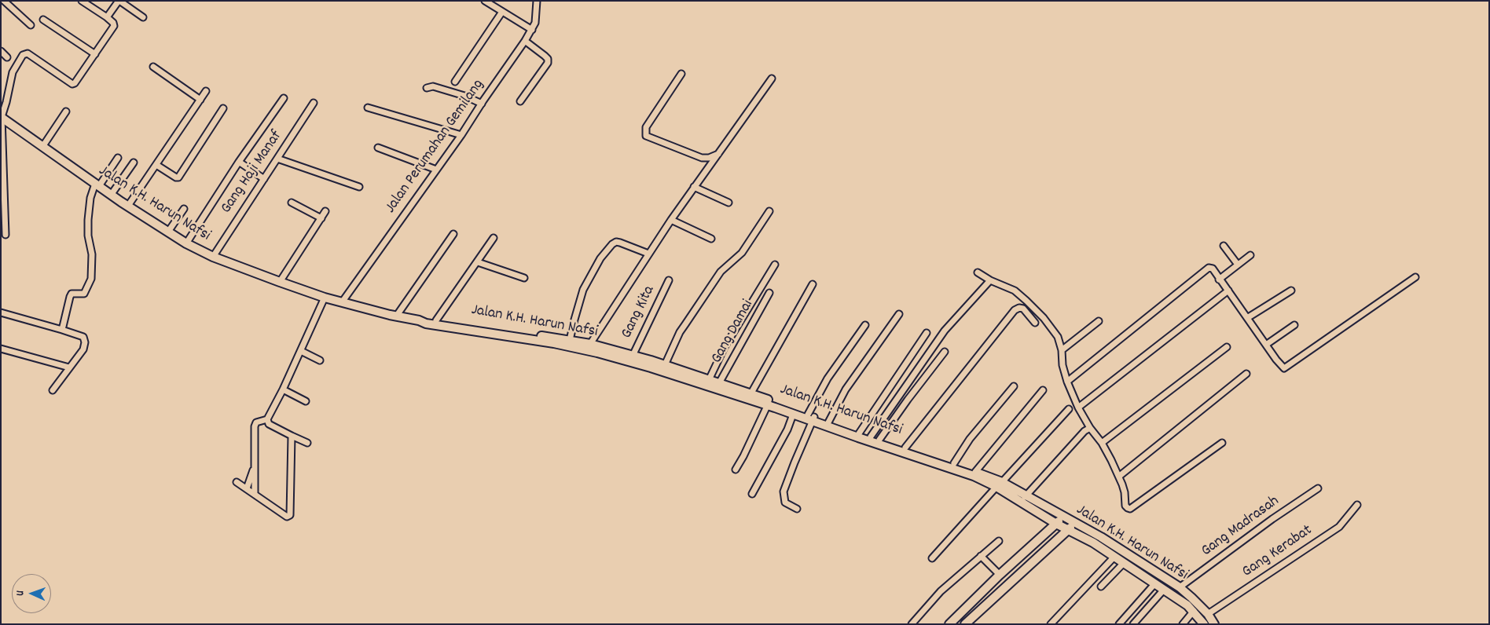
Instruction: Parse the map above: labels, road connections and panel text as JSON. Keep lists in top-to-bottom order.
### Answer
{
  "streets": {
    "main road": ["Jalan K.H. Harun Nafsi"],
    "street": [
      "Jalan Perumahan Gemilang",
      "Gang Haji Manaf",
      "Gang Kita",
      "Gang Damai",
      "Gang Madrasah",
      "Gang Kerabat"
    ]
  },
  "crossings": [
    ["Jalan Perumahan Gemilang", "Jalan K.H. Harun Nafsi"],
    ["Gang Haji Manaf", "Jalan K.H. Harun Nafsi"],
    ["Jalan K.H. Harun Nafsi", "Gang Kita"],
    ["Jalan K.H. Harun Nafsi", "Gang Damai"],
    ["Jalan K.H. Harun Nafsi", "Gang Madrasah"],
    ["Jalan K.H. Harun Nafsi", "Gang Kerabat"]
  ],
  "north": "left"
}
